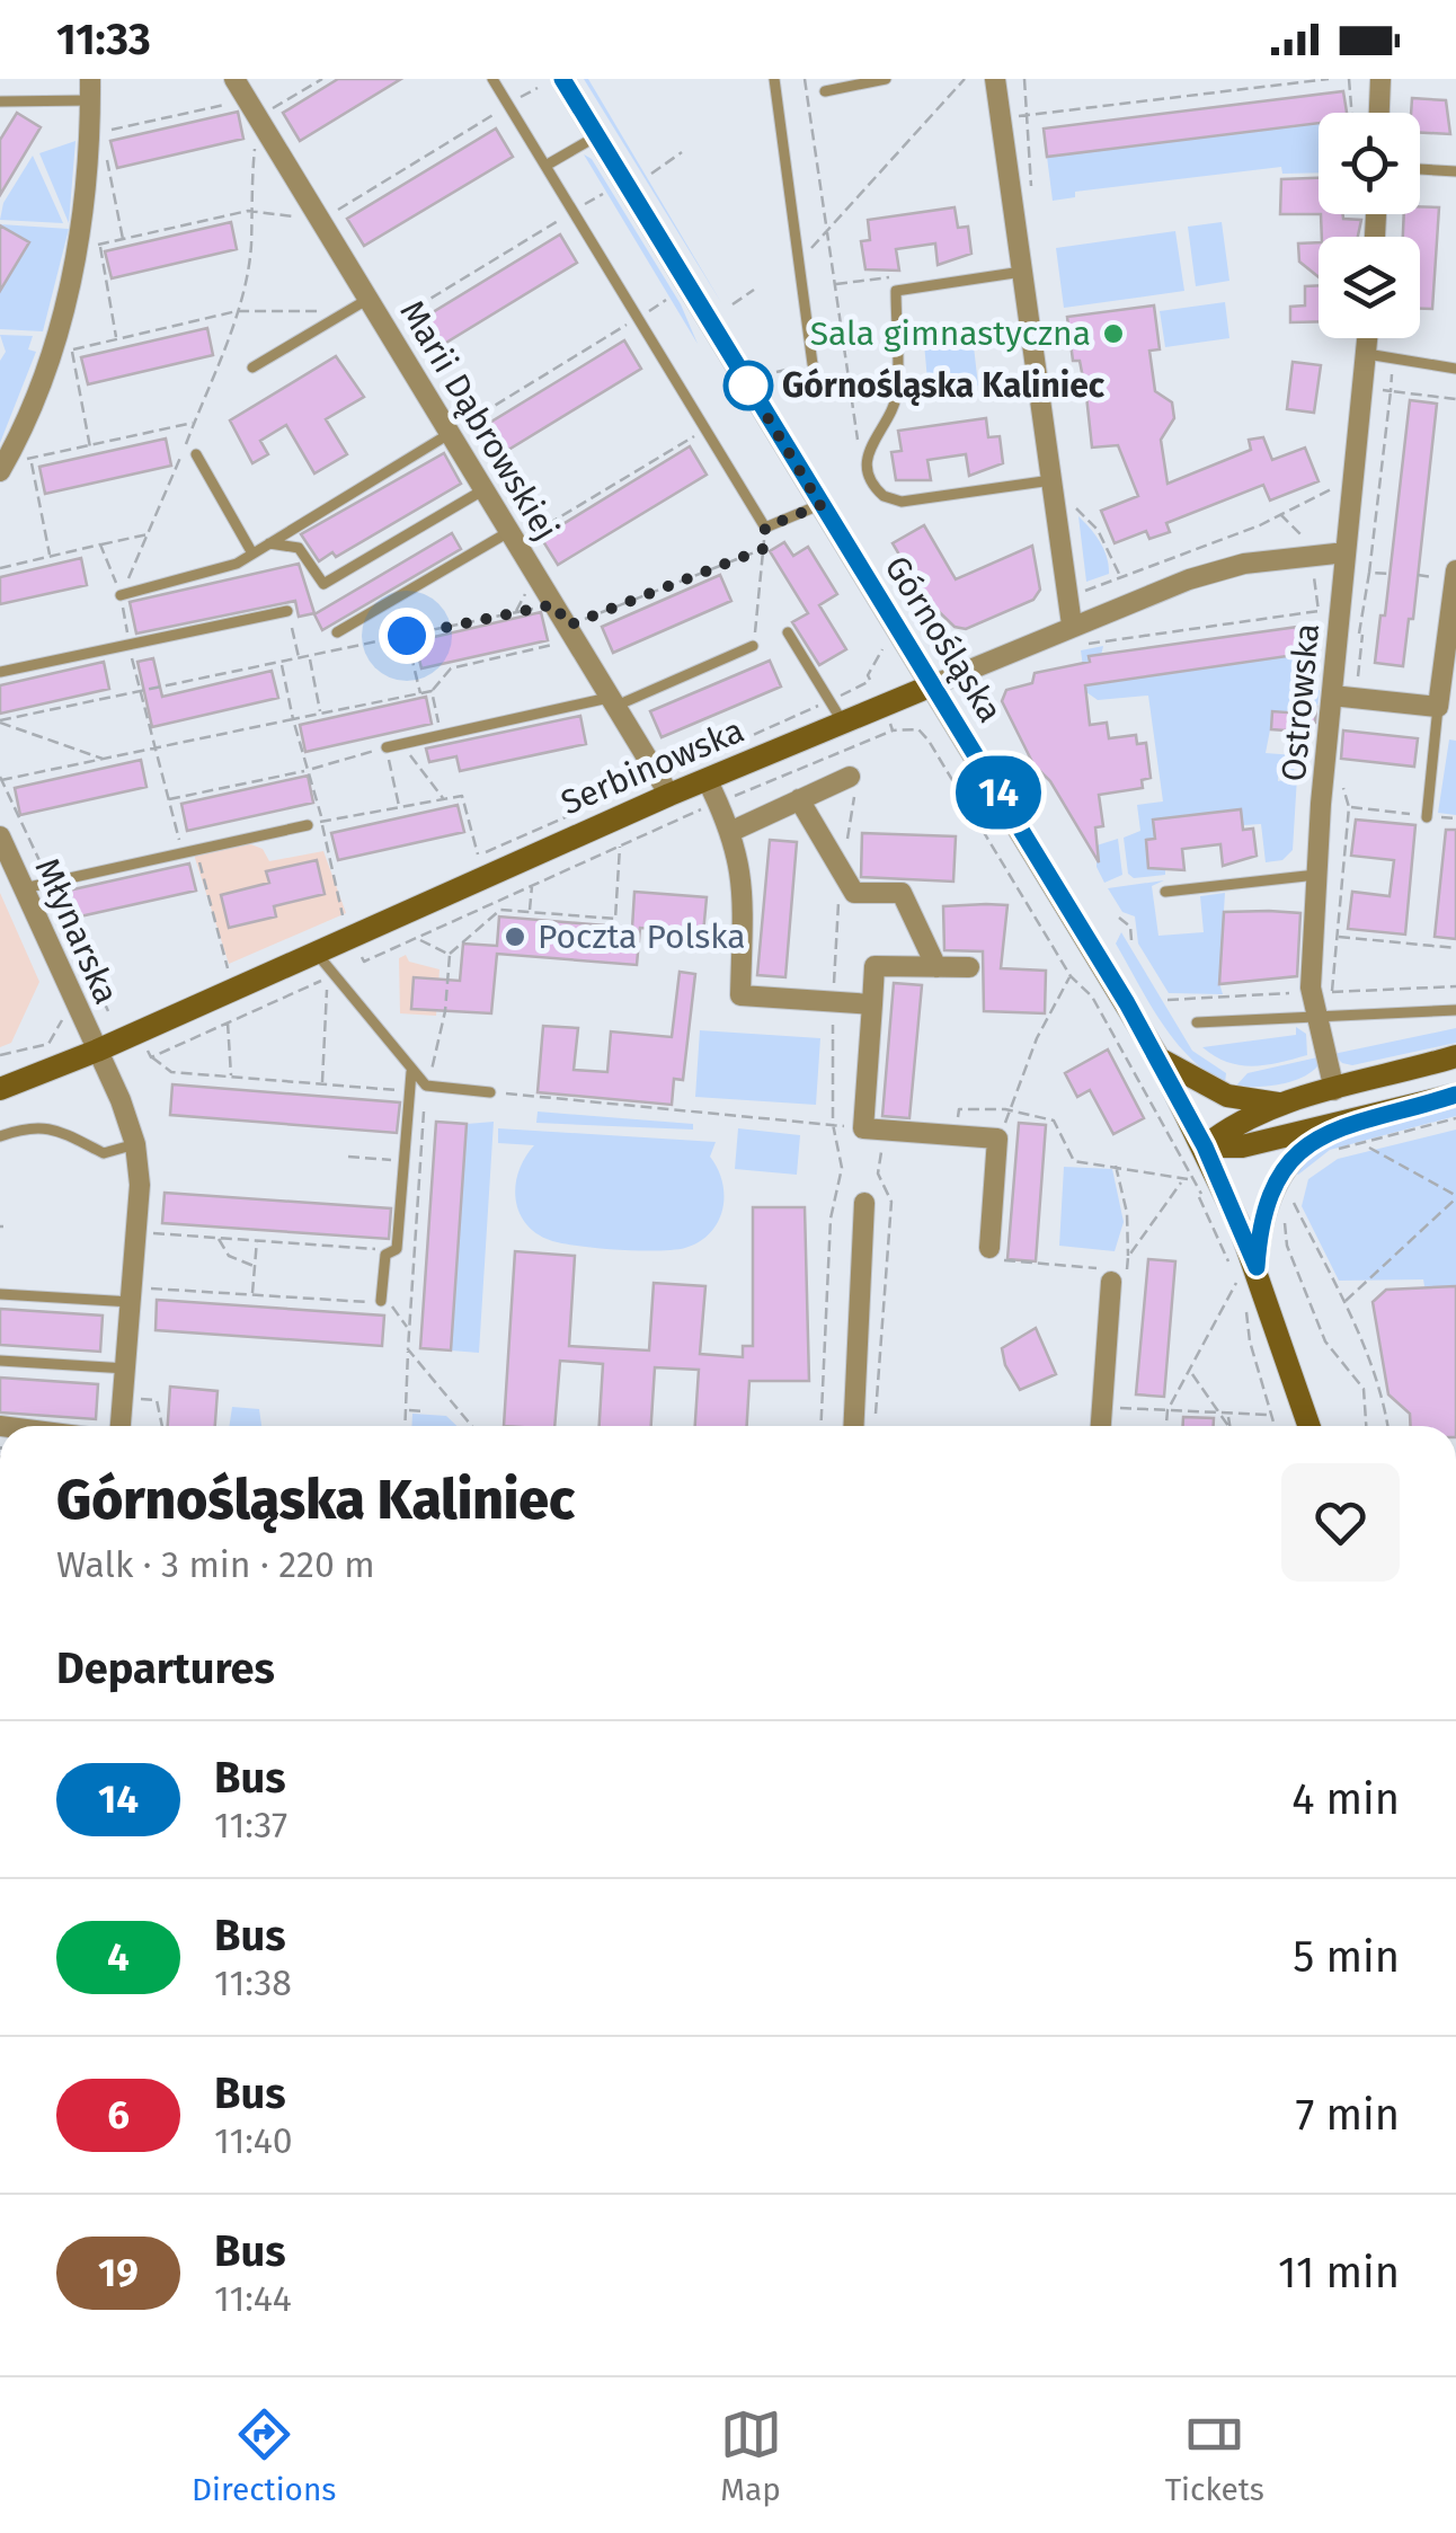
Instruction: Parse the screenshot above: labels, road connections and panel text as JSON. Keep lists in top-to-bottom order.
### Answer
{
  "streets": {
    "street": [
      "Marii Dąbrowskiej",
      "Górnośląska",
      "Ostrowska",
      "Serbinowska",
      "Młynarska"
    ]
  },
  "crossings": [
    ["Marii Dąbrowskiej", "Serbinowska"],
    ["Górnośląska", "Serbinowska"],
    ["Ostrowska", "Serbinowska"],
    ["Serbinowska", "Młynarska"]
  ],
  "places": ["Sala gimnastyczna", "Górnośląska Kaliniec", "Poczta Polska"],
  "lines": ["bus line 14"],
  "page": {
    "status": "11:33",
    "on_map": "14",
    "heading": [
      ["Górnośląska Kaliniec", "Walk · 3 min · 220 m"],
      "Departures"
    ],
    "list": [
      {
        "mark": "14",
        "name": "Bus",
        "note": "11:37",
        "value": "4 min"
      },
      {
        "mark": "4",
        "name": "Bus",
        "note": "11:38",
        "value": "5 min"
      },
      {
        "mark": "6",
        "name": "Bus",
        "note": "11:40",
        "value": "7 min"
      },
      {
        "mark": "19",
        "name": "Bus",
        "note": "11:44",
        "value": "11 min"
      }
    ],
    "tabs": ["Directions", "Map", "Tickets"]
  }
}
